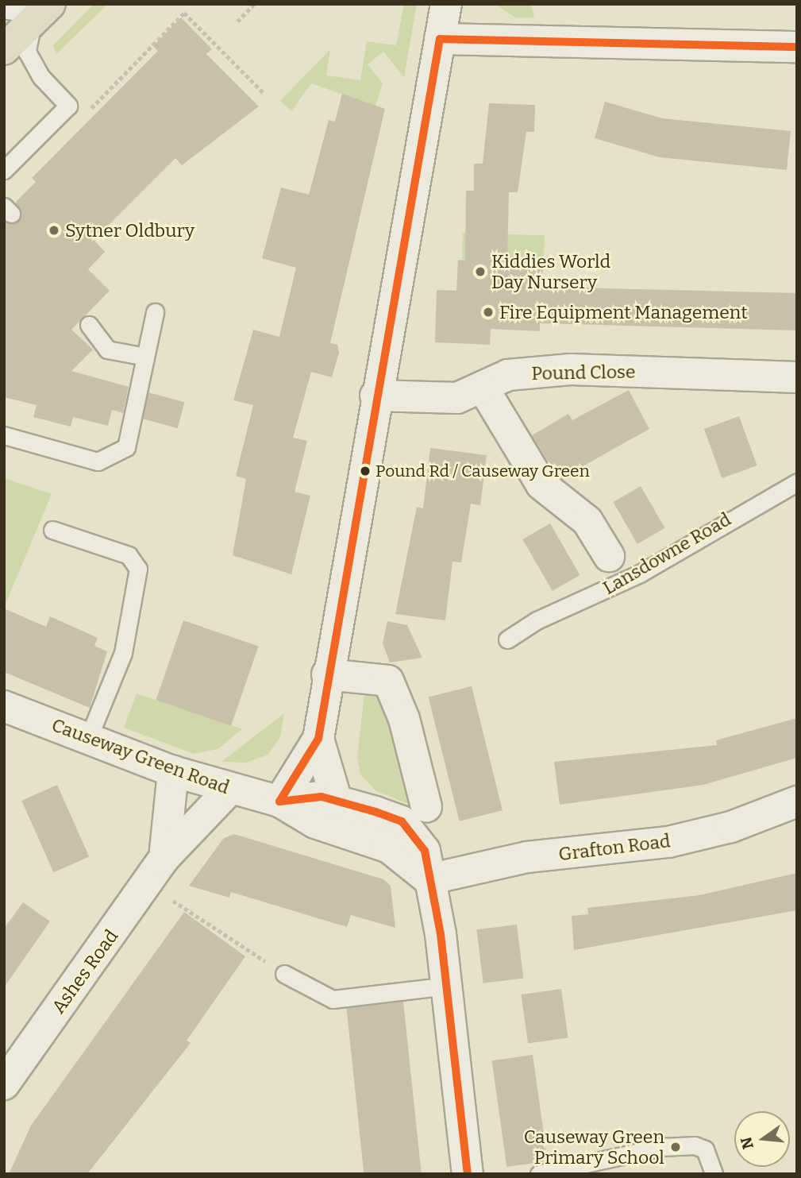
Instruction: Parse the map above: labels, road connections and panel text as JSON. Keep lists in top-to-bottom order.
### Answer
{
  "streets": {
    "street": [
      "Pound Close",
      "Causeway Green Road",
      "Grafton Road",
      "Ashes Road"
    ],
    "lane": ["Lansdowne Road"]
  },
  "crossings": [
    ["Causeway Green Road", "Grafton Road"],
    ["Causeway Green Road", "Ashes Road"]
  ],
  "places": [
    "Sytner Oldbury",
    "Kiddies World Day Nursery",
    "Fire Equipment Management",
    "Pound Rd / Causeway Green",
    "Causeway Green Primary School"
  ],
  "north": "left"
}
